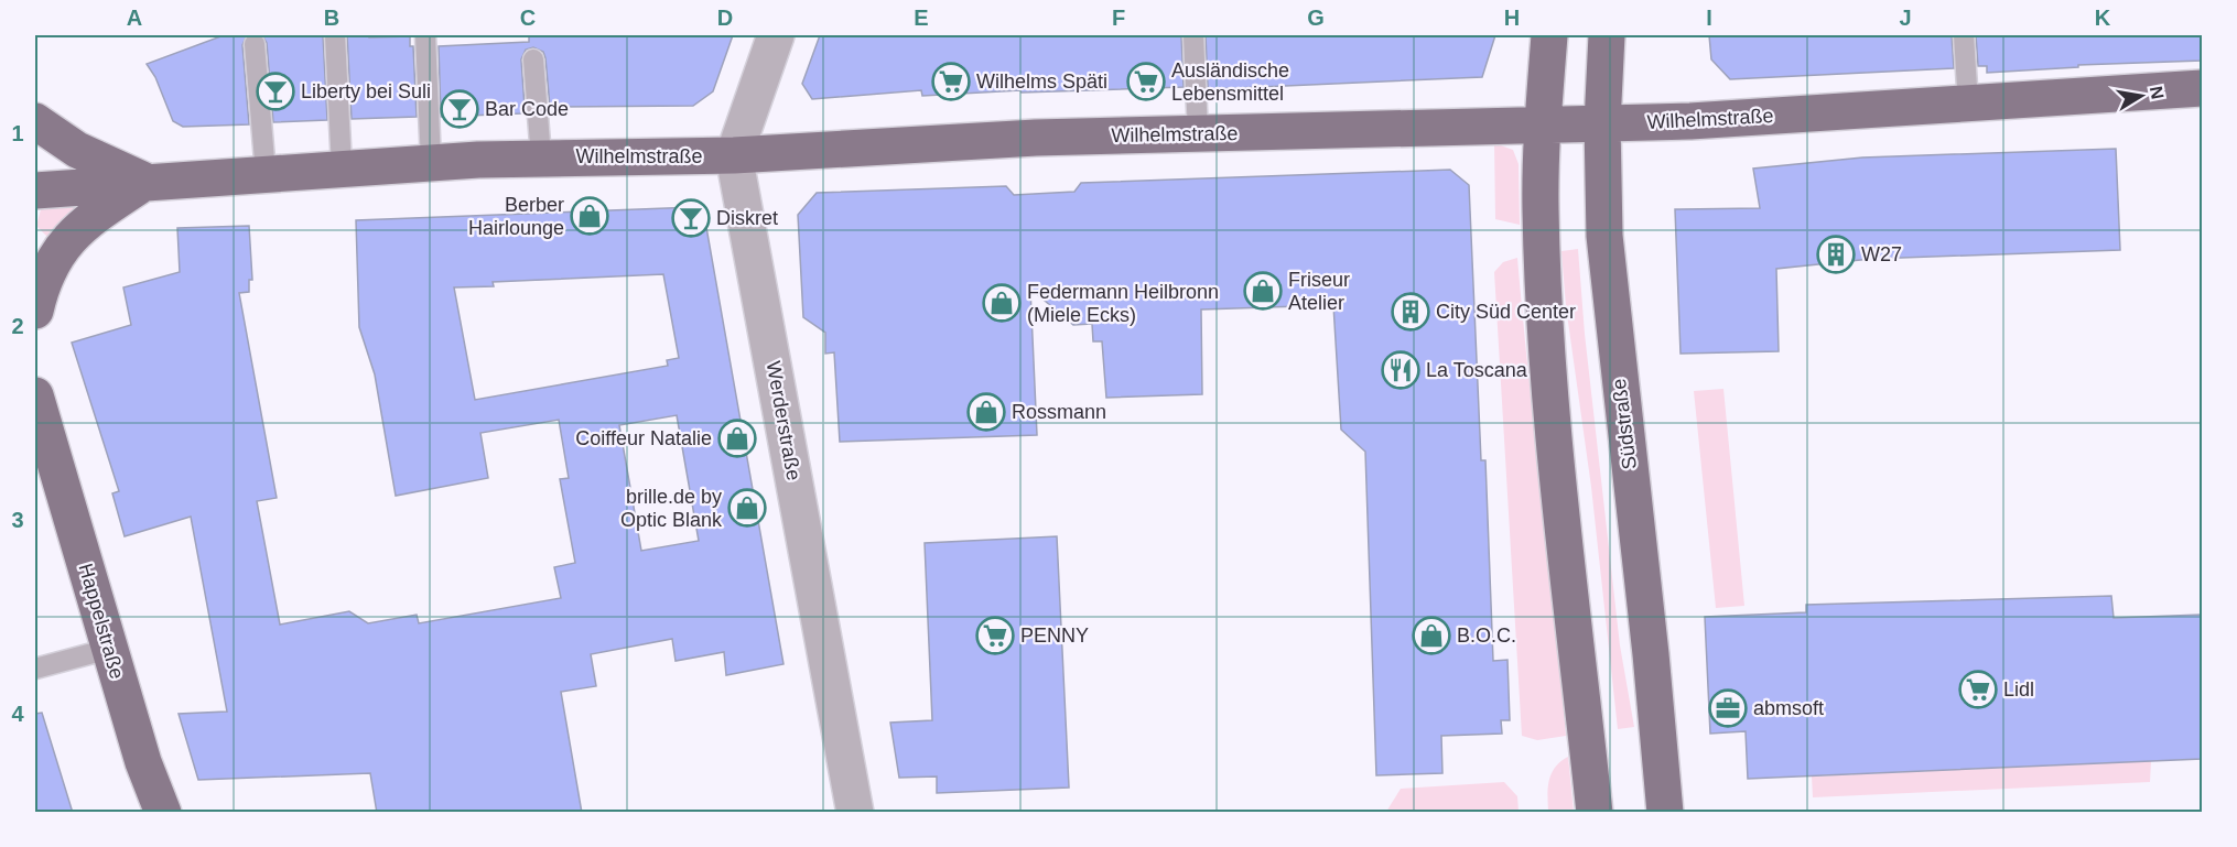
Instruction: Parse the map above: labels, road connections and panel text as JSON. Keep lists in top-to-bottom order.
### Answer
{
  "streets": {
    "main road": ["Wilhelmstraße", "Südstraße", "Happelstraße"],
    "street": ["Werderstraße"]
  },
  "crossings": [
    ["Wilhelmstraße", "Werderstraße"],
    ["Wilhelmstraße", "Südstraße"]
  ],
  "places": {
    "supermarket": [
      "Wilhelms Späti",
      "Ausländische Lebensmittel",
      "PENNY",
      "Lidl"
    ],
    "bar": ["Liberty bei Suli", "Bar Code", "Diskret"],
    "shop": [
      "Berber Hairlounge",
      "Friseur Atelier",
      "Federmann Heilbronn (Miele Ecks)",
      "Rossmann",
      "Coiffeur Natalie",
      "brille.de by Optic Blank",
      "B.O.C."
    ],
    "building": ["W27", "City Süd Center"],
    "restaurant": ["La Toscana"],
    "office": ["abmsoft"]
  },
  "north": "right",
  "grid": {
    "columns": [
      "A",
      "B",
      "C",
      "D",
      "E",
      "F",
      "G",
      "H",
      "I",
      "J",
      "K"
    ],
    "rows": [
      "1",
      "2",
      "3",
      "4"
    ]
  }
}
